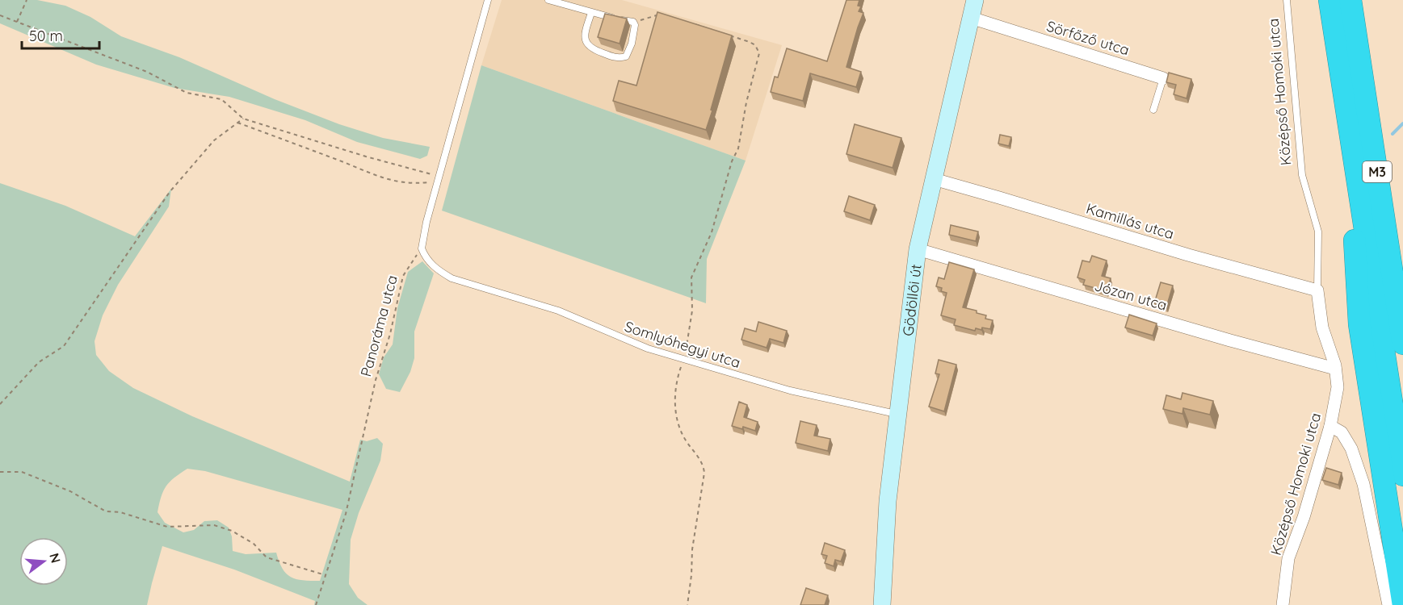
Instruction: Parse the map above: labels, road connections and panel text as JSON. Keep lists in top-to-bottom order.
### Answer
{
  "streets": {
    "highway": ["M3"],
    "main road": ["Gödöllői út"],
    "street": [
      "Sörfőző utca",
      "Középső Homoki utca",
      "Kamillás utca",
      "Józan utca"
    ],
    "lane": ["Somlyóhegyi utca"],
    "path": ["Panoráma utca"]
  },
  "crossings": [
    ["Sörfőző utca", "Gödöllői út"],
    ["Középső Homoki utca", "Kamillás utca"],
    ["Középső Homoki utca", "Józan utca"],
    ["Kamillás utca", "Gödöllői út"],
    ["Józan utca", "Gödöllői út"],
    ["Gödöllői út", "Somlyóhegyi utca"],
    ["Panoráma utca", "Somlyóhegyi utca"]
  ],
  "scale_bar": "50 m",
  "north": "right"
}
